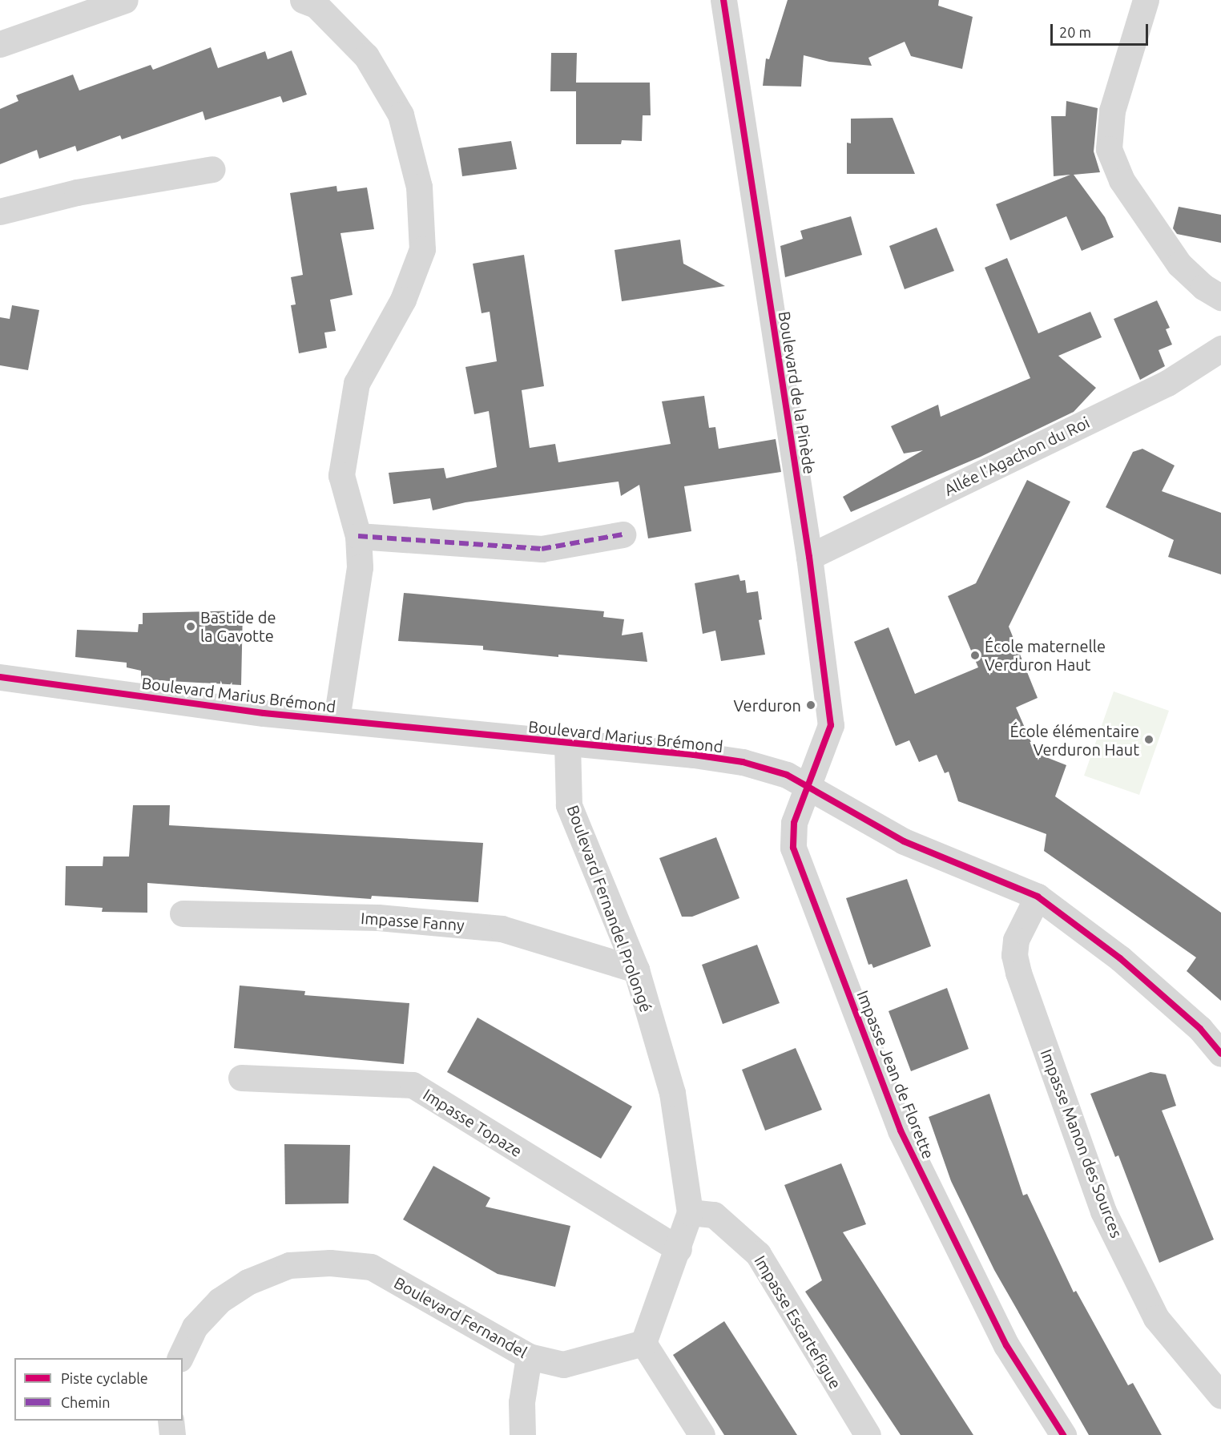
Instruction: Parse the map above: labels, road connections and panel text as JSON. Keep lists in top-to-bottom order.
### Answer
{
  "streets": {
    "street": [
      "Boulevard de la Pinède",
      "Allée l'Agachon du Roi",
      "Boulevard Marius Brémond",
      "Boulevard Fernandel Prolongé",
      "Impasse Fanny",
      "Impasse Jean de Florette",
      "Impasse Topaze",
      "Impasse Manon des Sources",
      "Boulevard Fernandel",
      "Impasse Escartefigue"
    ]
  },
  "crossings": [
    ["Boulevard de la Pinède", "Allée l'Agachon du Roi"],
    ["Boulevard de la Pinède", "Boulevard Marius Brémond"],
    ["Boulevard de la Pinède", "Impasse Jean de Florette"],
    ["Boulevard Marius Brémond", "Boulevard Fernandel Prolongé"],
    ["Boulevard Marius Brémond", "Impasse Jean de Florette"],
    ["Boulevard Marius Brémond", "Impasse Manon des Sources"],
    ["Boulevard Fernandel Prolongé", "Impasse Fanny"],
    ["Boulevard Fernandel Prolongé", "Impasse Escartefigue"]
  ],
  "places": [
    "Bastide de la Gavotte",
    "École maternelle Verduron Haut",
    "Verduron",
    "École élémentaire Verduron Haut"
  ],
  "legend": ["Piste cyclable", "Chemin"],
  "scale_bar": "20 m"
}
